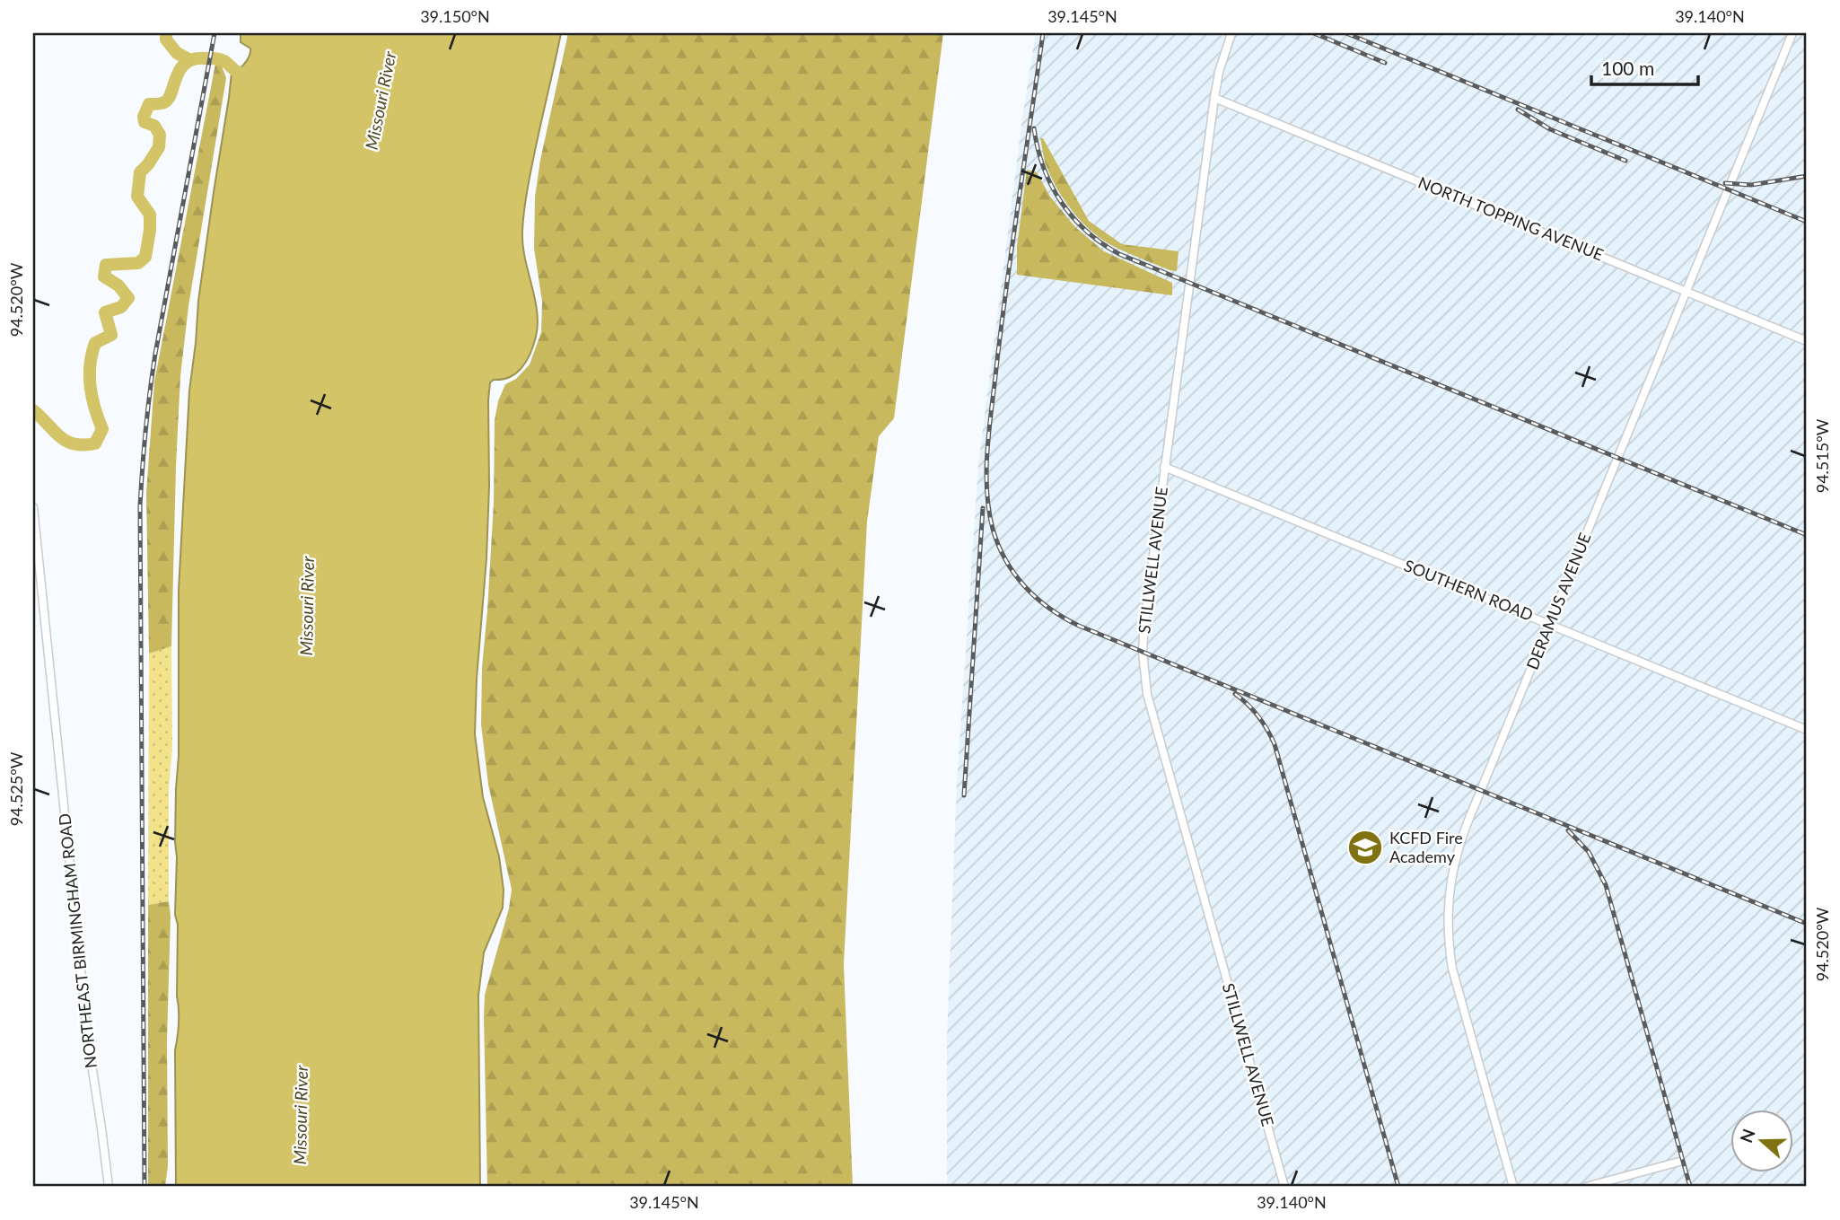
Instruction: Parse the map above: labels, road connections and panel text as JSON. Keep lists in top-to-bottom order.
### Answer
{
  "streets": {
    "street": [
      "NORTH TOPPING AVENUE",
      "STILLWELL AVENUE",
      "SOUTHERN ROAD",
      "DERAMUS AVENUE",
      "NORTHEAST BIRMINGHAM ROAD"
    ]
  },
  "crossings": [
    ["NORTH TOPPING AVENUE", "STILLWELL AVENUE"],
    ["NORTH TOPPING AVENUE", "DERAMUS AVENUE"],
    ["STILLWELL AVENUE", "SOUTHERN ROAD"],
    ["SOUTHERN ROAD", "DERAMUS AVENUE"]
  ],
  "water": ["Missouri River"],
  "places": {
    "school or university": ["KCFD Fire Academy"]
  },
  "scale_bar": "100 m",
  "north": "left",
  "coordinates": [
    "39.150°N",
    "39.145°N",
    "39.140°N",
    "94.520°W",
    "94.515°W",
    "94.525°W"
  ]
}
